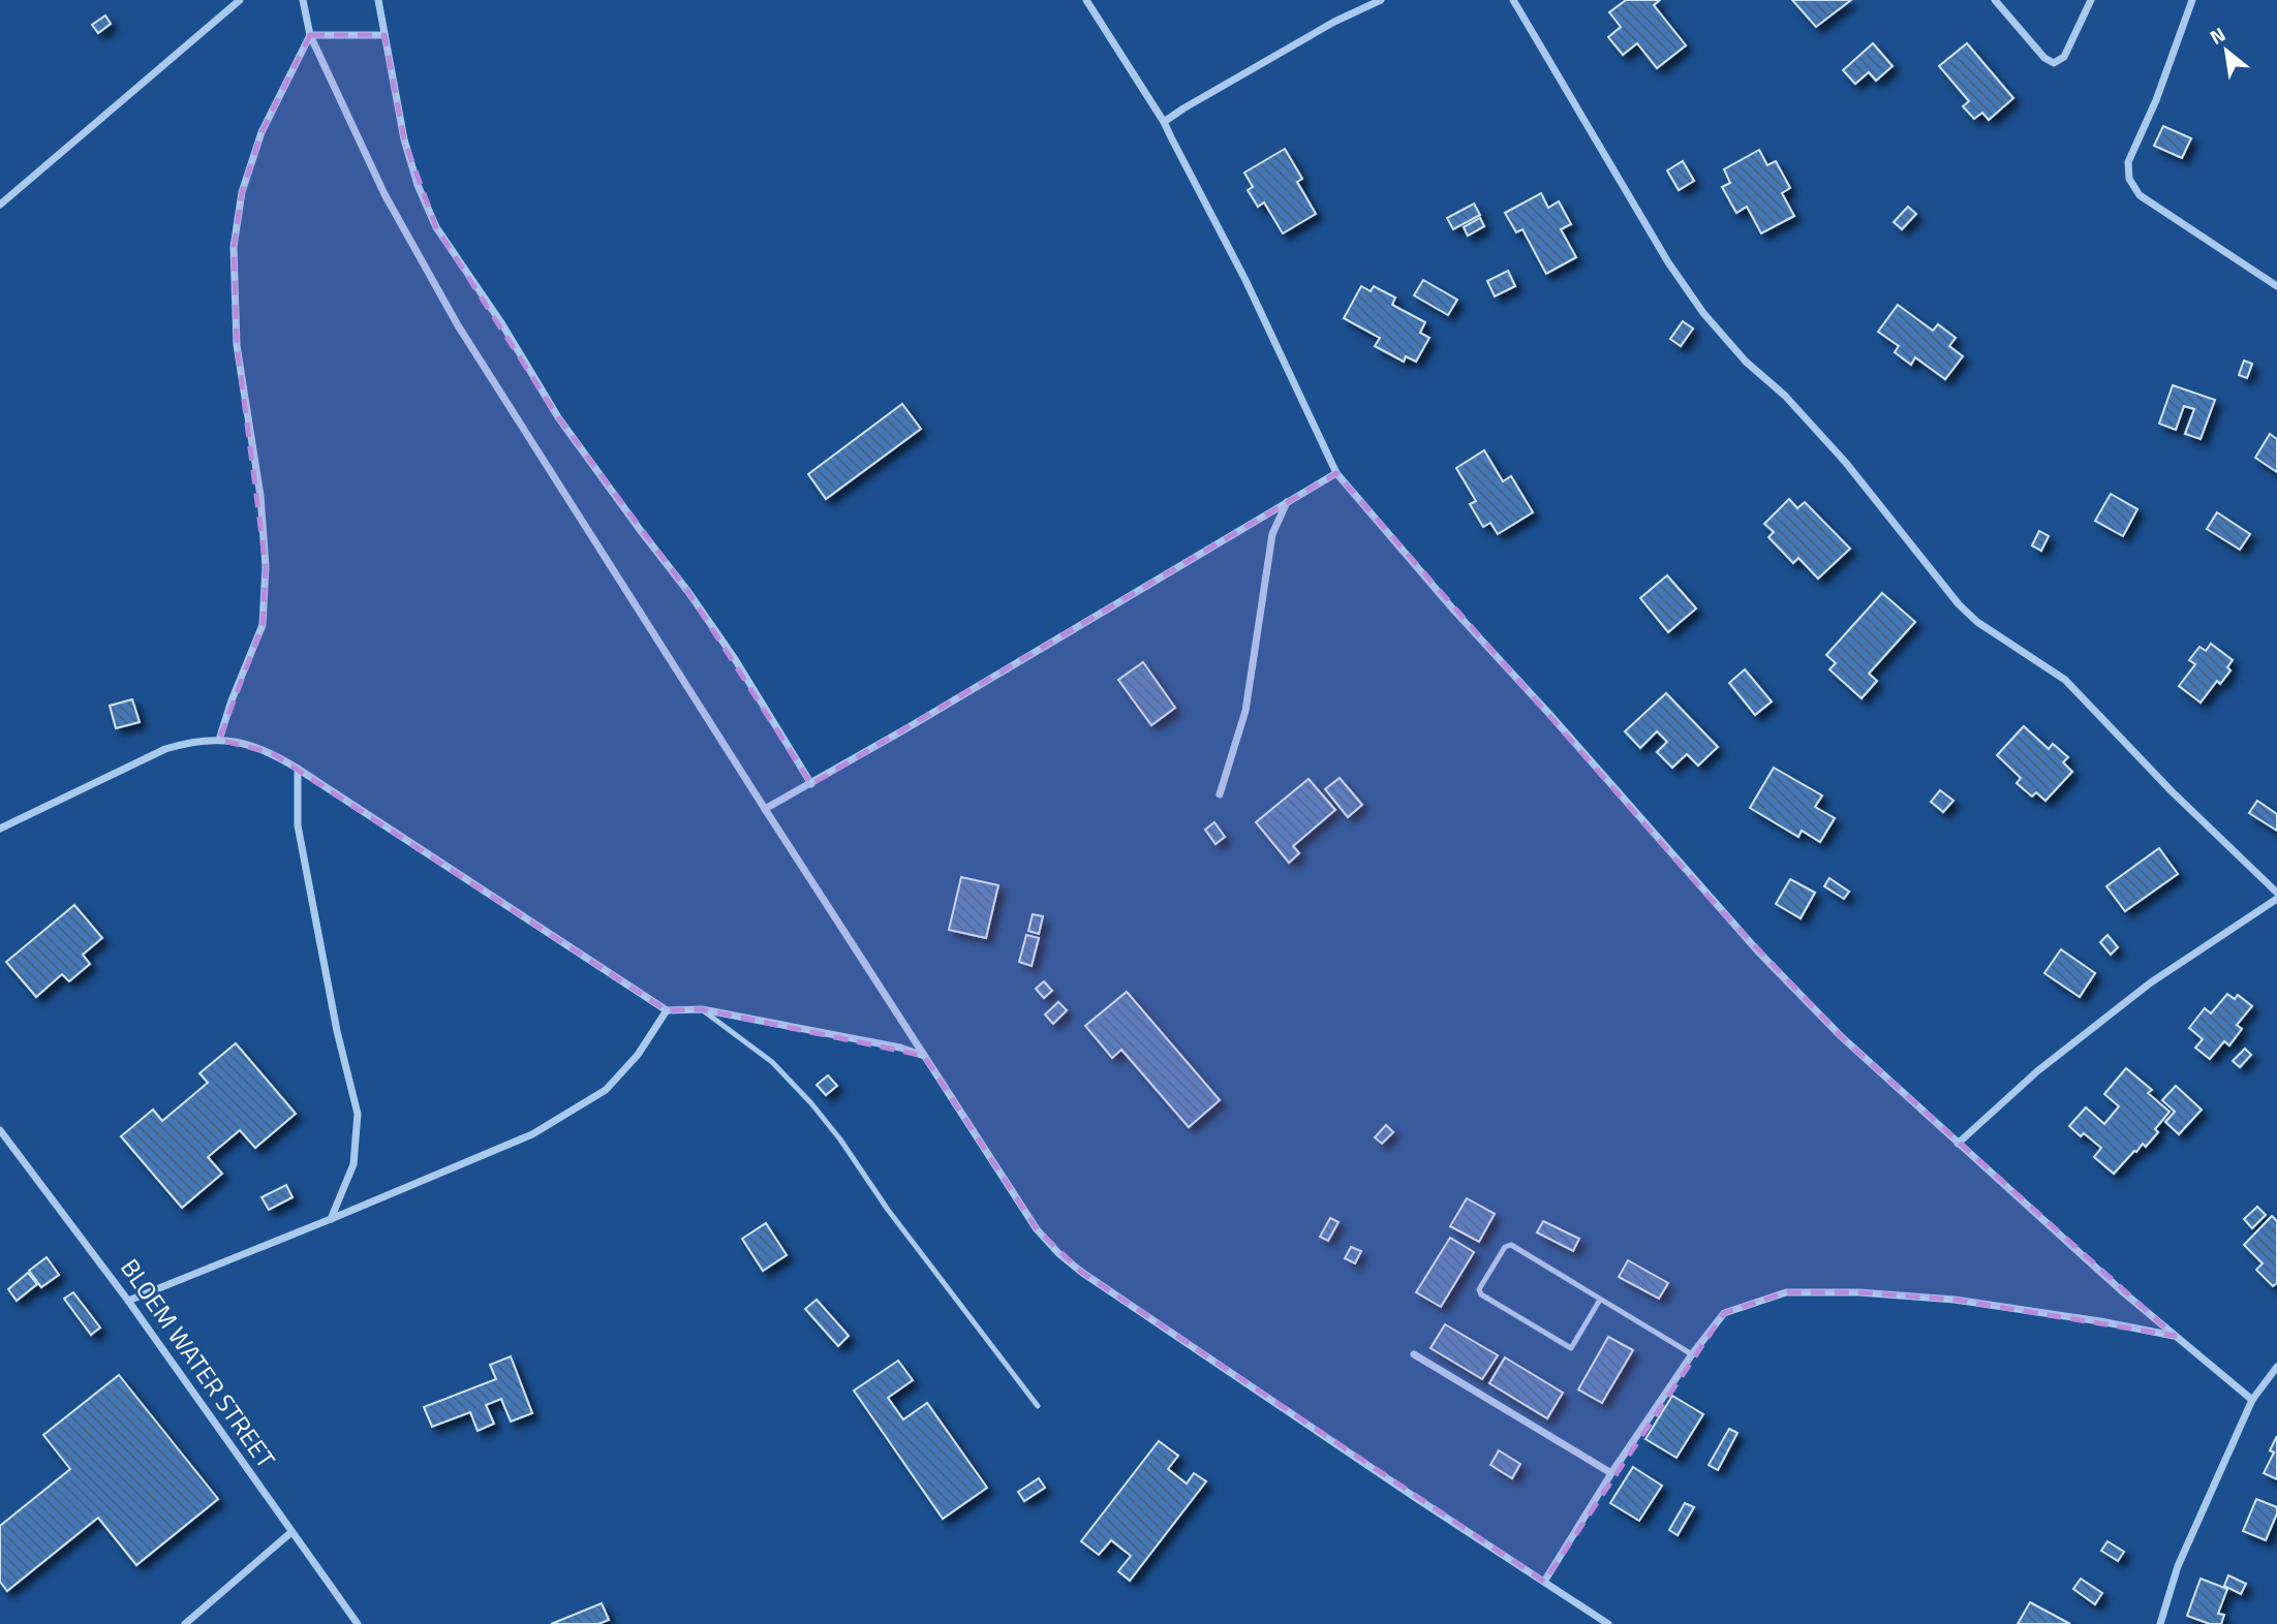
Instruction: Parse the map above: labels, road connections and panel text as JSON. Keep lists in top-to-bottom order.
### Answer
{
  "streets": {
    "street": ["BLOEM WATER STREET"]
  },
  "north": "top left"
}
